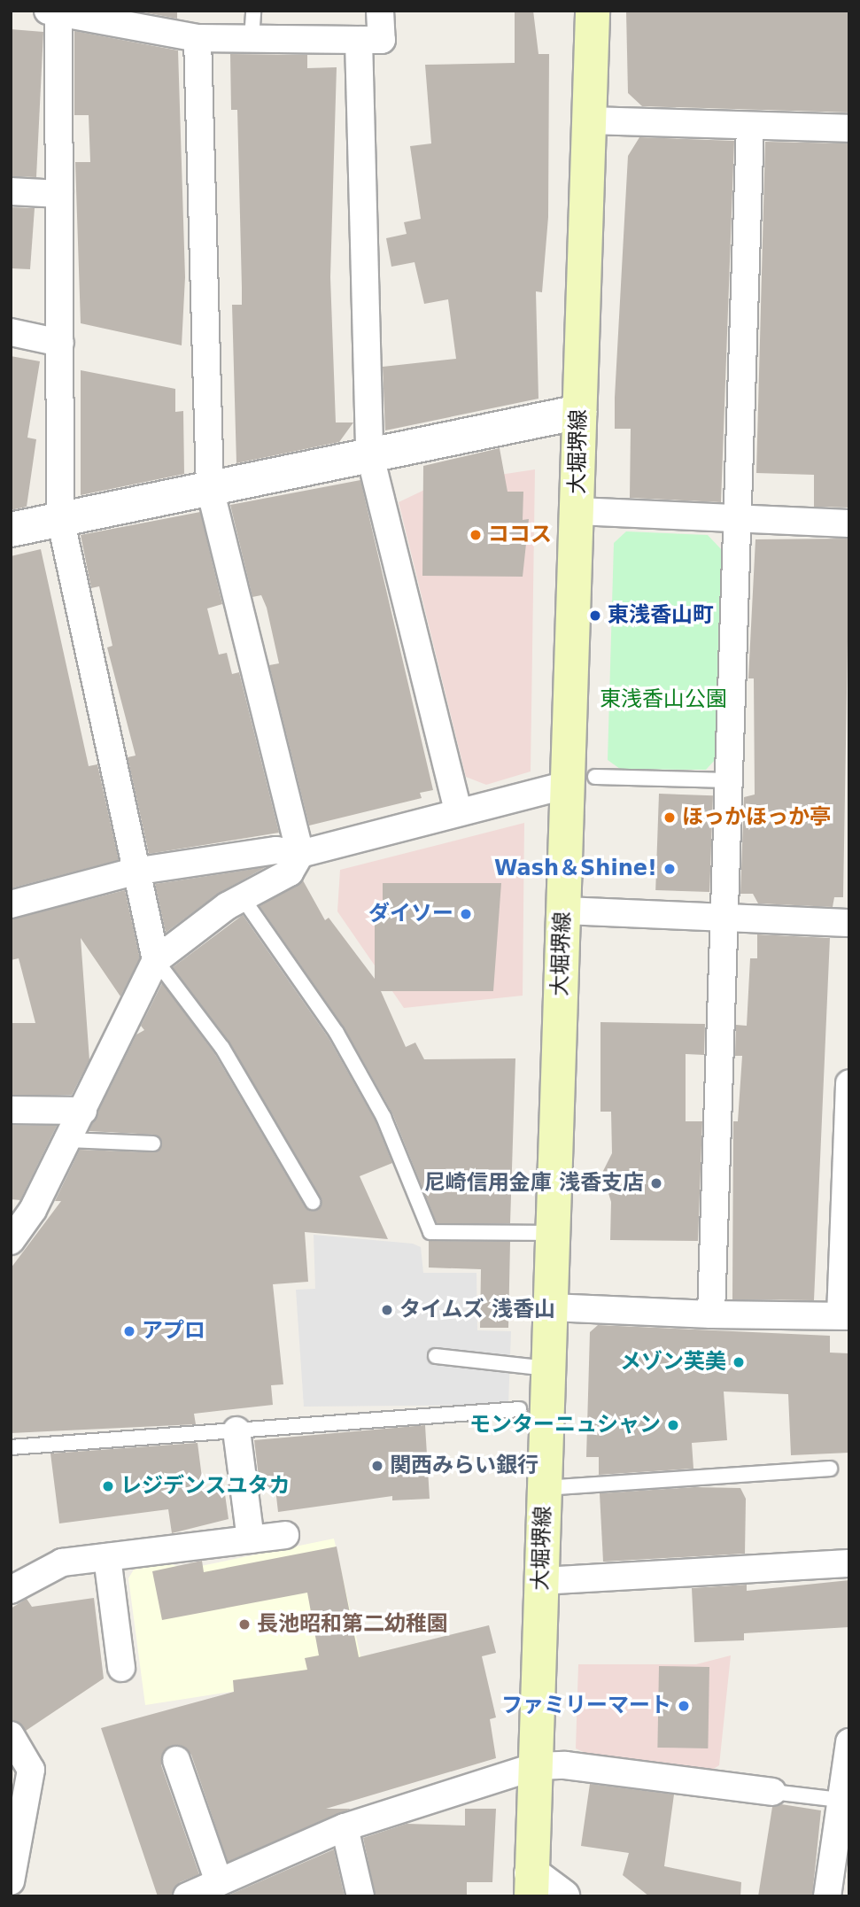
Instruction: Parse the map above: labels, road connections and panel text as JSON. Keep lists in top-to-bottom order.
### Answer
{
  "streets": {
    "main road": ["大堀堺線"]
  },
  "parks": ["東浅香山公園"],
  "places": [
    "ココス",
    "東浅香山町",
    "ほっかほっか亭",
    "Wash＆Shine!",
    "ダイソー",
    "尼崎信用金庫 浅香支店",
    "タイムズ 浅香山",
    "アプロ",
    "メゾン芙美",
    "モンターニュシャン",
    "関西みらい銀行",
    "レジデンスユタカ",
    "長池昭和第二幼稚園",
    "ファミリーマート"
  ]
}
